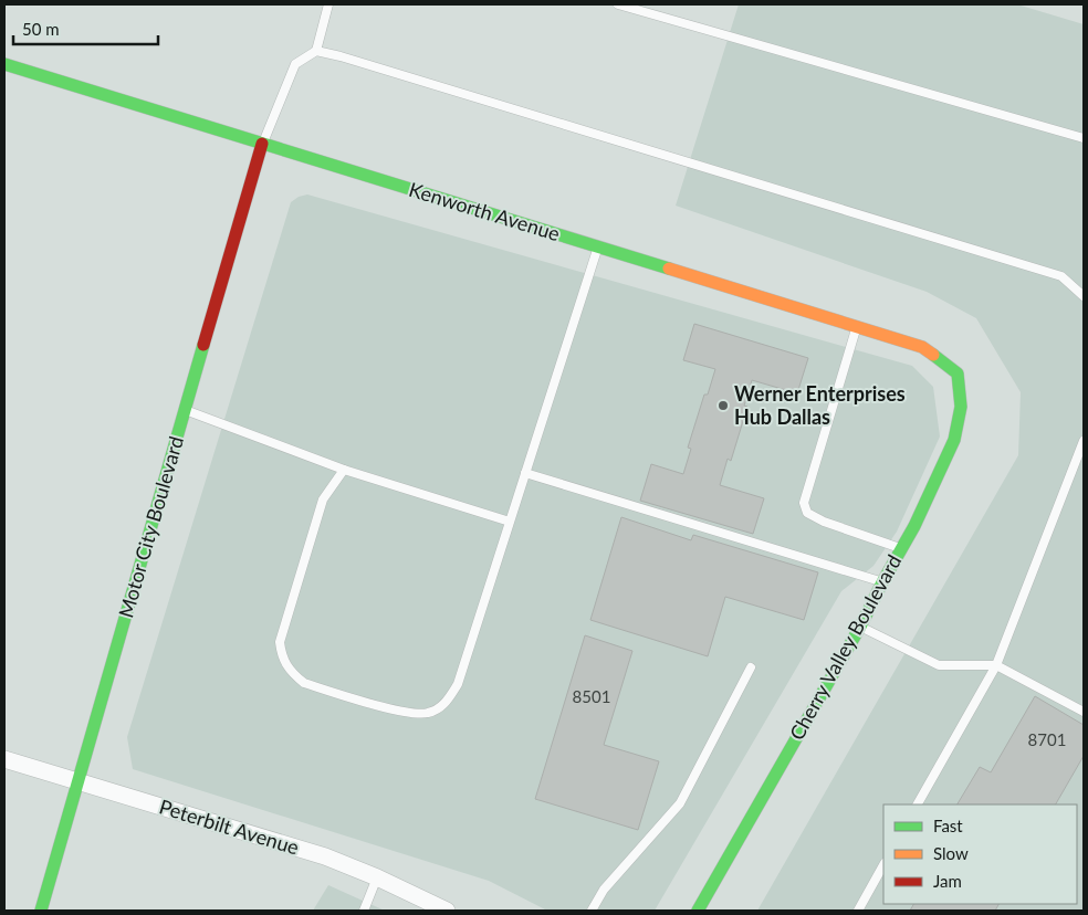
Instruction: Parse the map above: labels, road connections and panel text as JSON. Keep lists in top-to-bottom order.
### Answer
{
  "streets": {
    "street": [
      "Kenworth Avenue",
      "Motor City Boulevard",
      "Cherry Valley Boulevard",
      "Peterbilt Avenue"
    ]
  },
  "crossings": [
    ["Kenworth Avenue", "Motor City Boulevard"],
    ["Kenworth Avenue", "Cherry Valley Boulevard"],
    ["Motor City Boulevard", "Peterbilt Avenue"]
  ],
  "places": ["Werner Enterprises Hub Dallas"],
  "house_numbers": ["8501", "8701"],
  "legend": ["Fast", "Slow", "Jam"],
  "scale_bar": "50 m"
}
